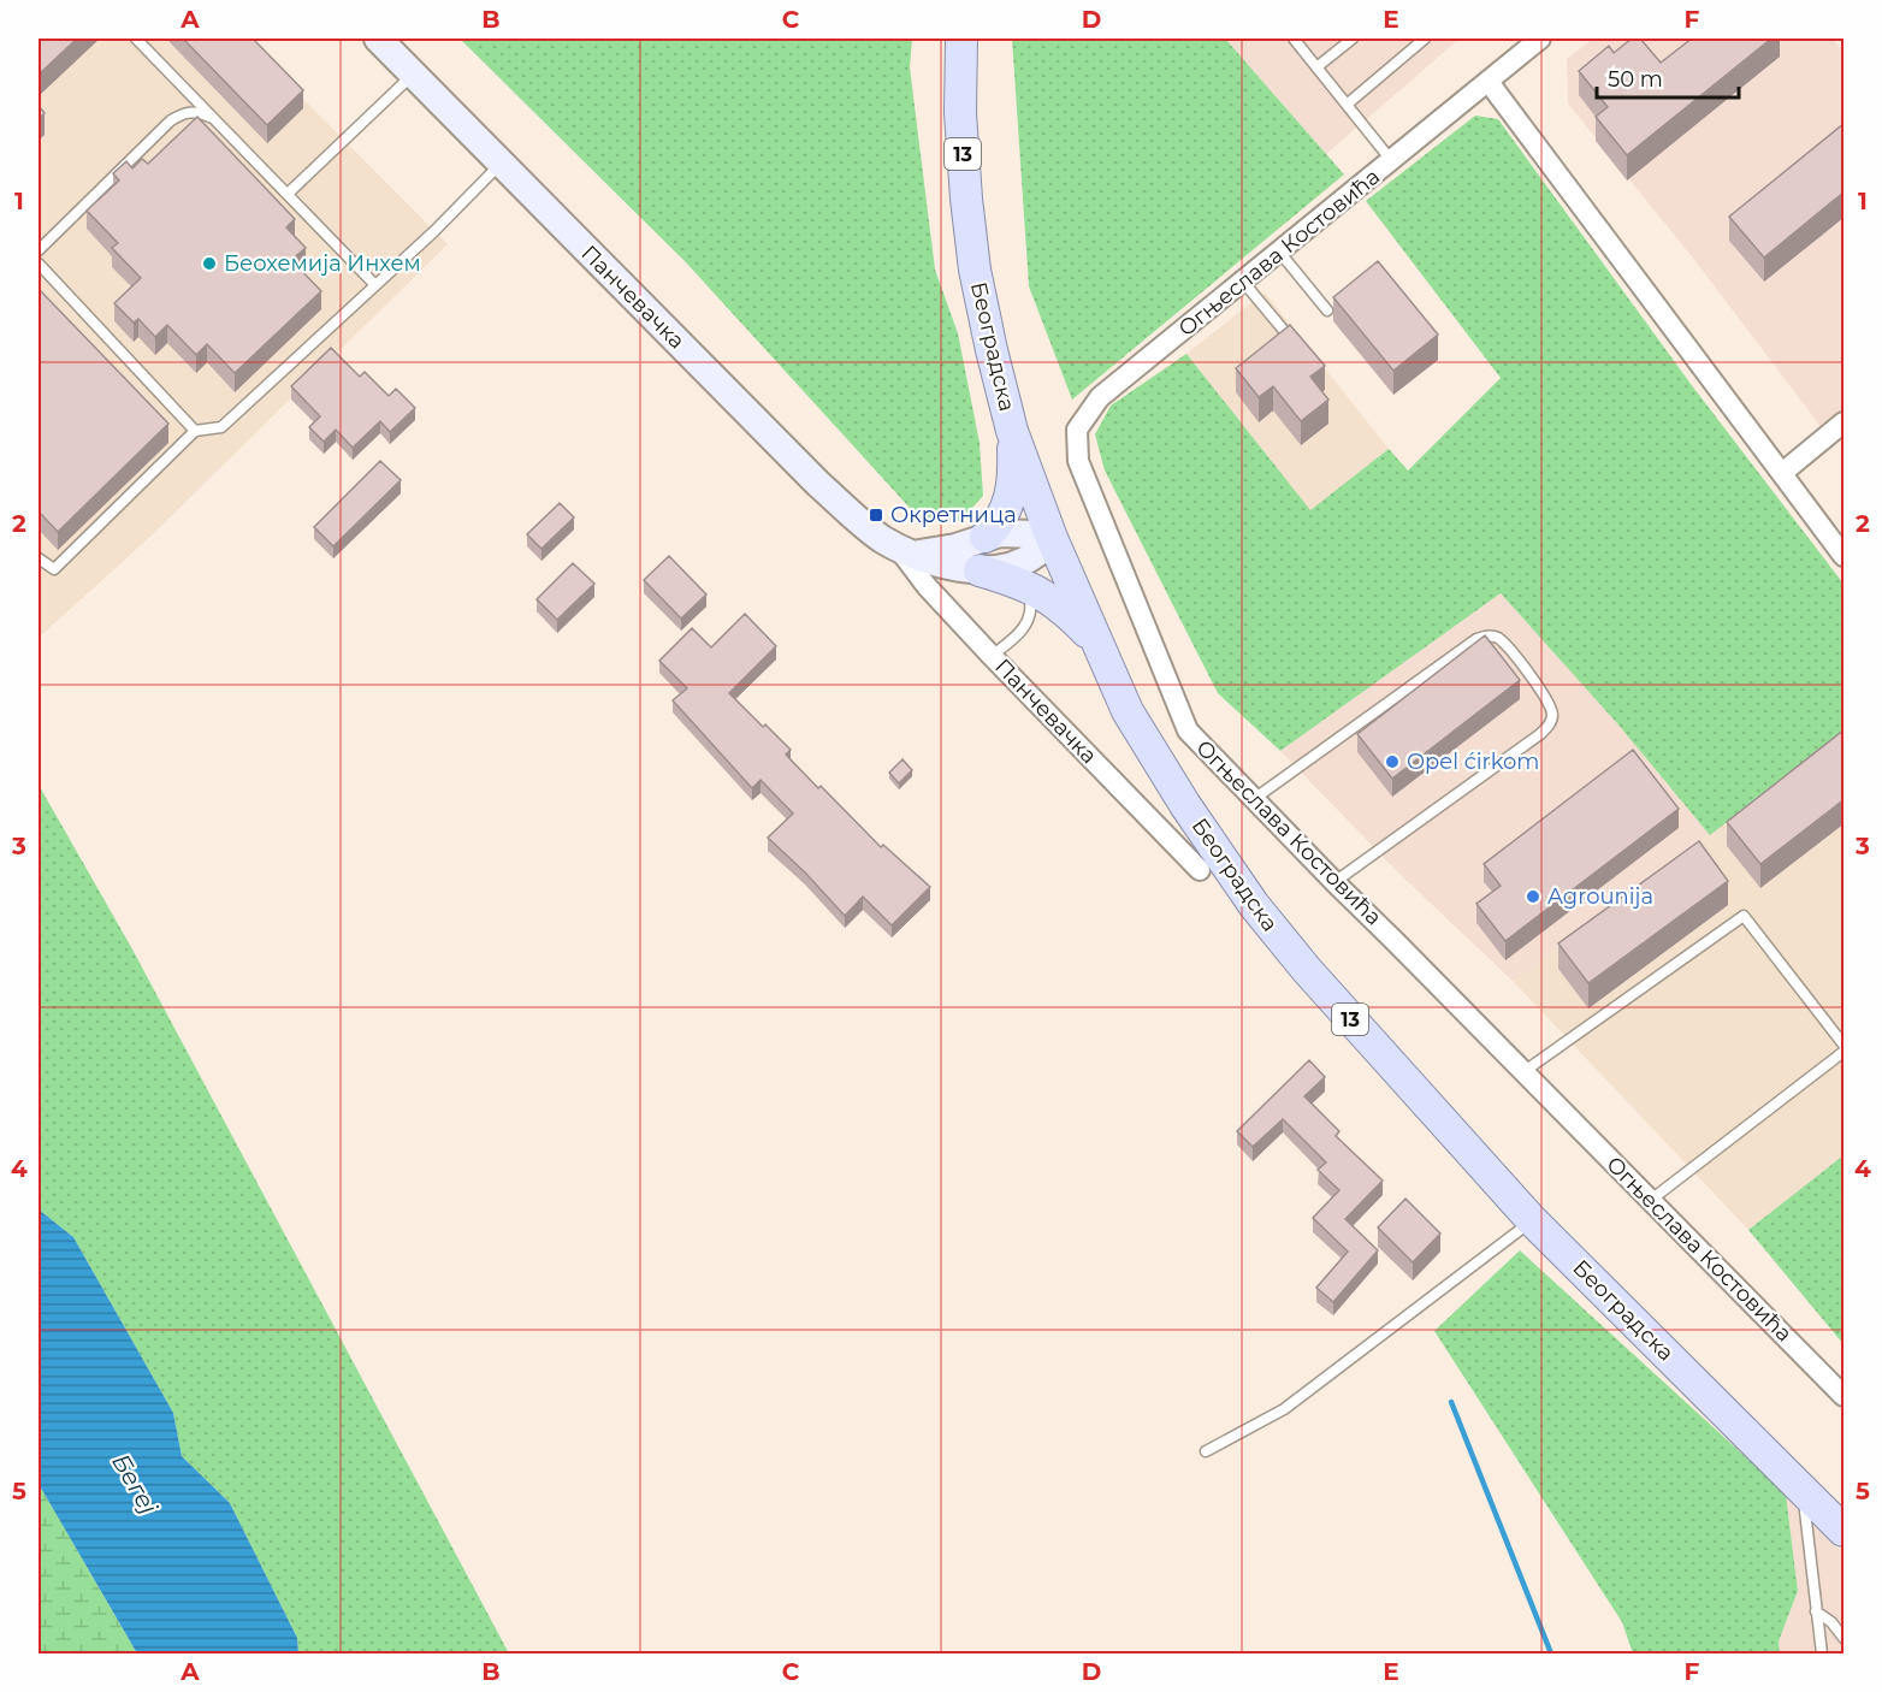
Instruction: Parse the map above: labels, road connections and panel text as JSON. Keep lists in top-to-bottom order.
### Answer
{
  "streets": {
    "main road": ["13", "Београдска"],
    "street": ["Огњеслава Костовића", "Панчевачка"]
  },
  "water": ["Бегеј"],
  "places": {
    "other": ["Беохемија Инхем", "Opel ćirkom", "Agrounija"],
    "transit": ["Окретница"]
  },
  "scale_bar": "50 m",
  "grid": {
    "columns": [
      "A",
      "B",
      "C",
      "D",
      "E",
      "F"
    ],
    "rows": [
      "1",
      "2",
      "3",
      "4",
      "5"
    ]
  }
}
